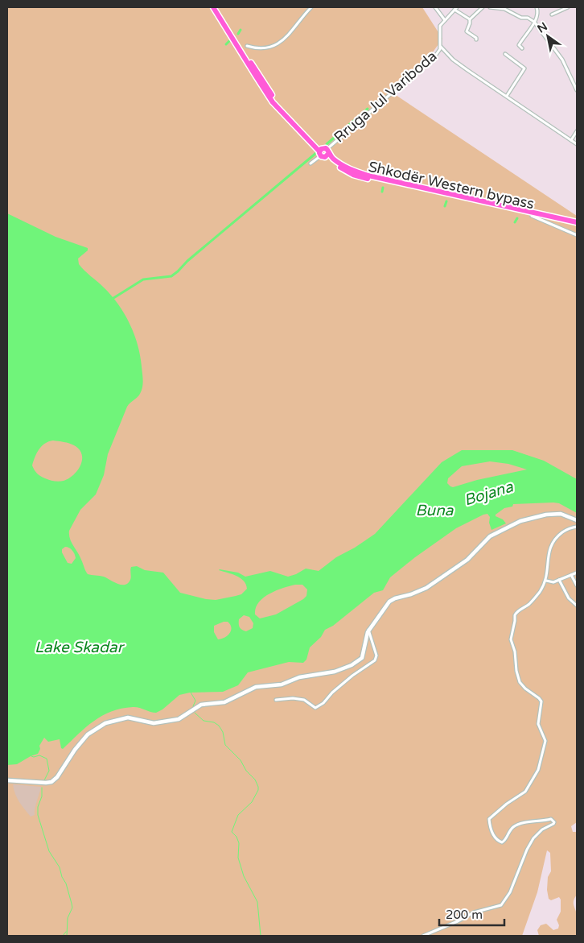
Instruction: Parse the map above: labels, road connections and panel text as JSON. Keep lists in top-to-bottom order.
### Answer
{
  "streets": {
    "highway": ["Shkodër Western bypass"],
    "street": ["Rruga Jul Variboda"]
  },
  "crossings": [
    ["Rruga Jul Variboda", "Shkodër Western bypass"]
  ],
  "water": ["Bojana", "Buna", "Lake Skadar"],
  "scale_bar": "200 m",
  "north": "top left"
}
